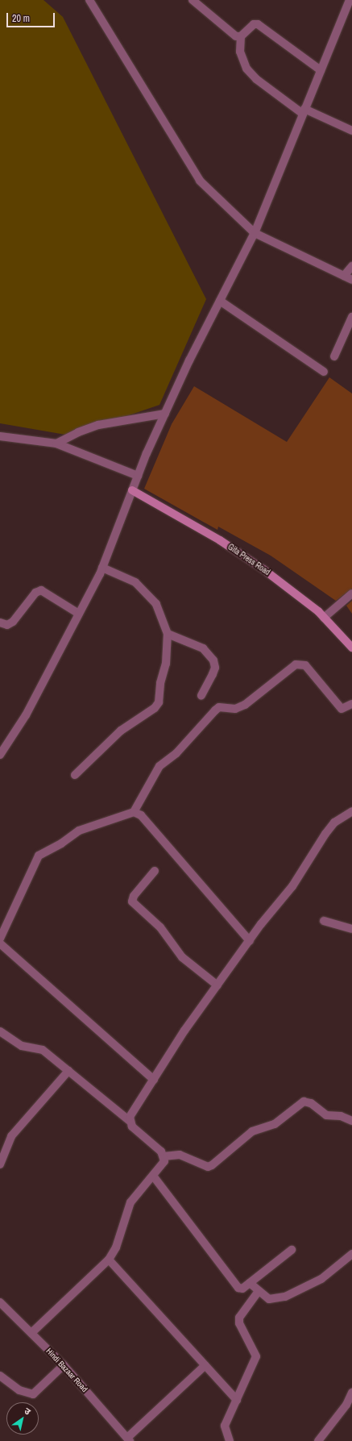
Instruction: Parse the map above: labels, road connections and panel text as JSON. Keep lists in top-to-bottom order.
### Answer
{
  "streets": {
    "main road": ["Gita Press Road"],
    "street": ["Hindi Bazaar Road"]
  },
  "scale_bar": "20 m",
  "north": "top right"
}
